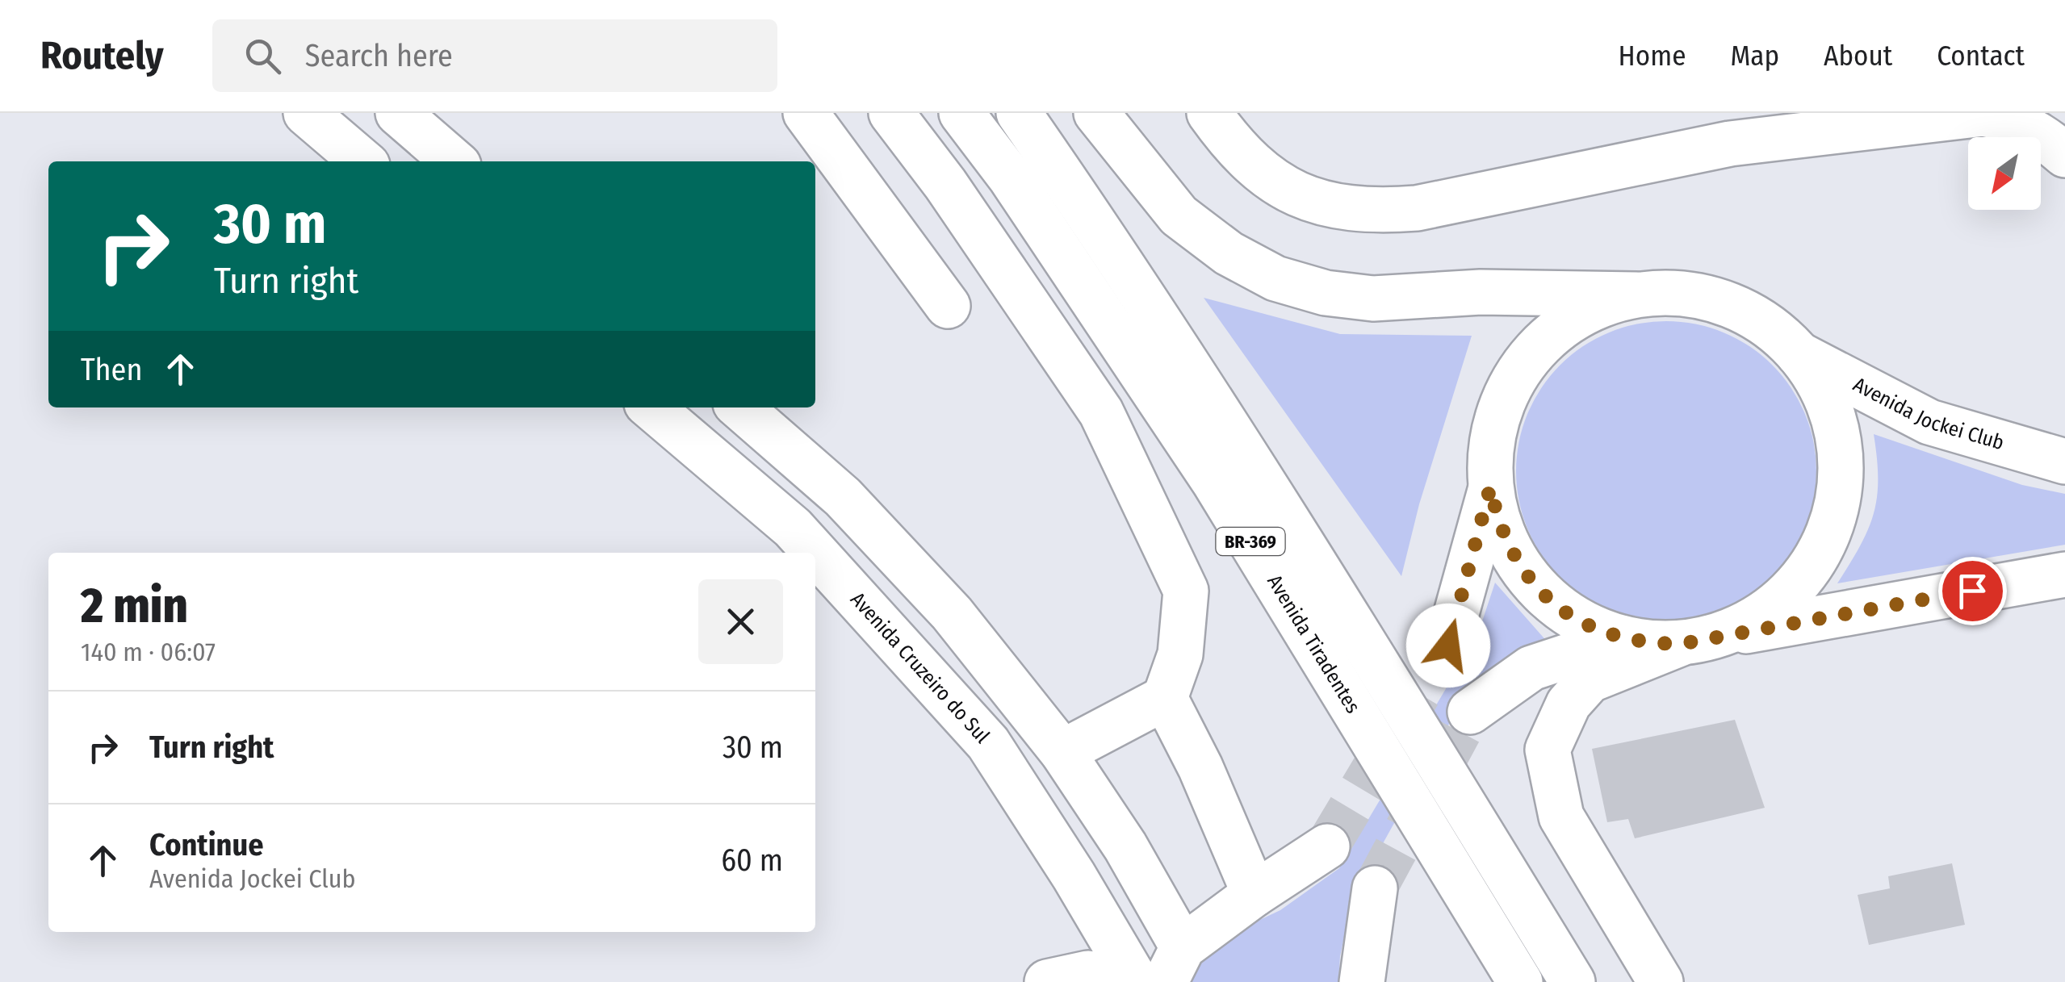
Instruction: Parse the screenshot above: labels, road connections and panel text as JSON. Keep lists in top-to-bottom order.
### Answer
{
  "streets": {
    "main road": [
      "Avenida Jockei Club",
      "BR-369",
      "Avenida Tiradentes",
      "Avenida Cruzeiro do Sul"
    ]
  },
  "north": "bottom left",
  "page": {
    "header": "Routely",
    "search": "Search here",
    "nav": [
      "Home",
      "Map",
      "About",
      "Contact"
    ],
    "turn": ["30 m", "Turn right"],
    "then": "Then",
    "heading": ["2 min", "140 m · 06:07"],
    "list": [
      {
        "name": "Turn right",
        "value": "30 m"
      },
      {
        "name": "Continue",
        "note": "Avenida Jockei Club",
        "value": "60 m"
      }
    ]
  }
}
